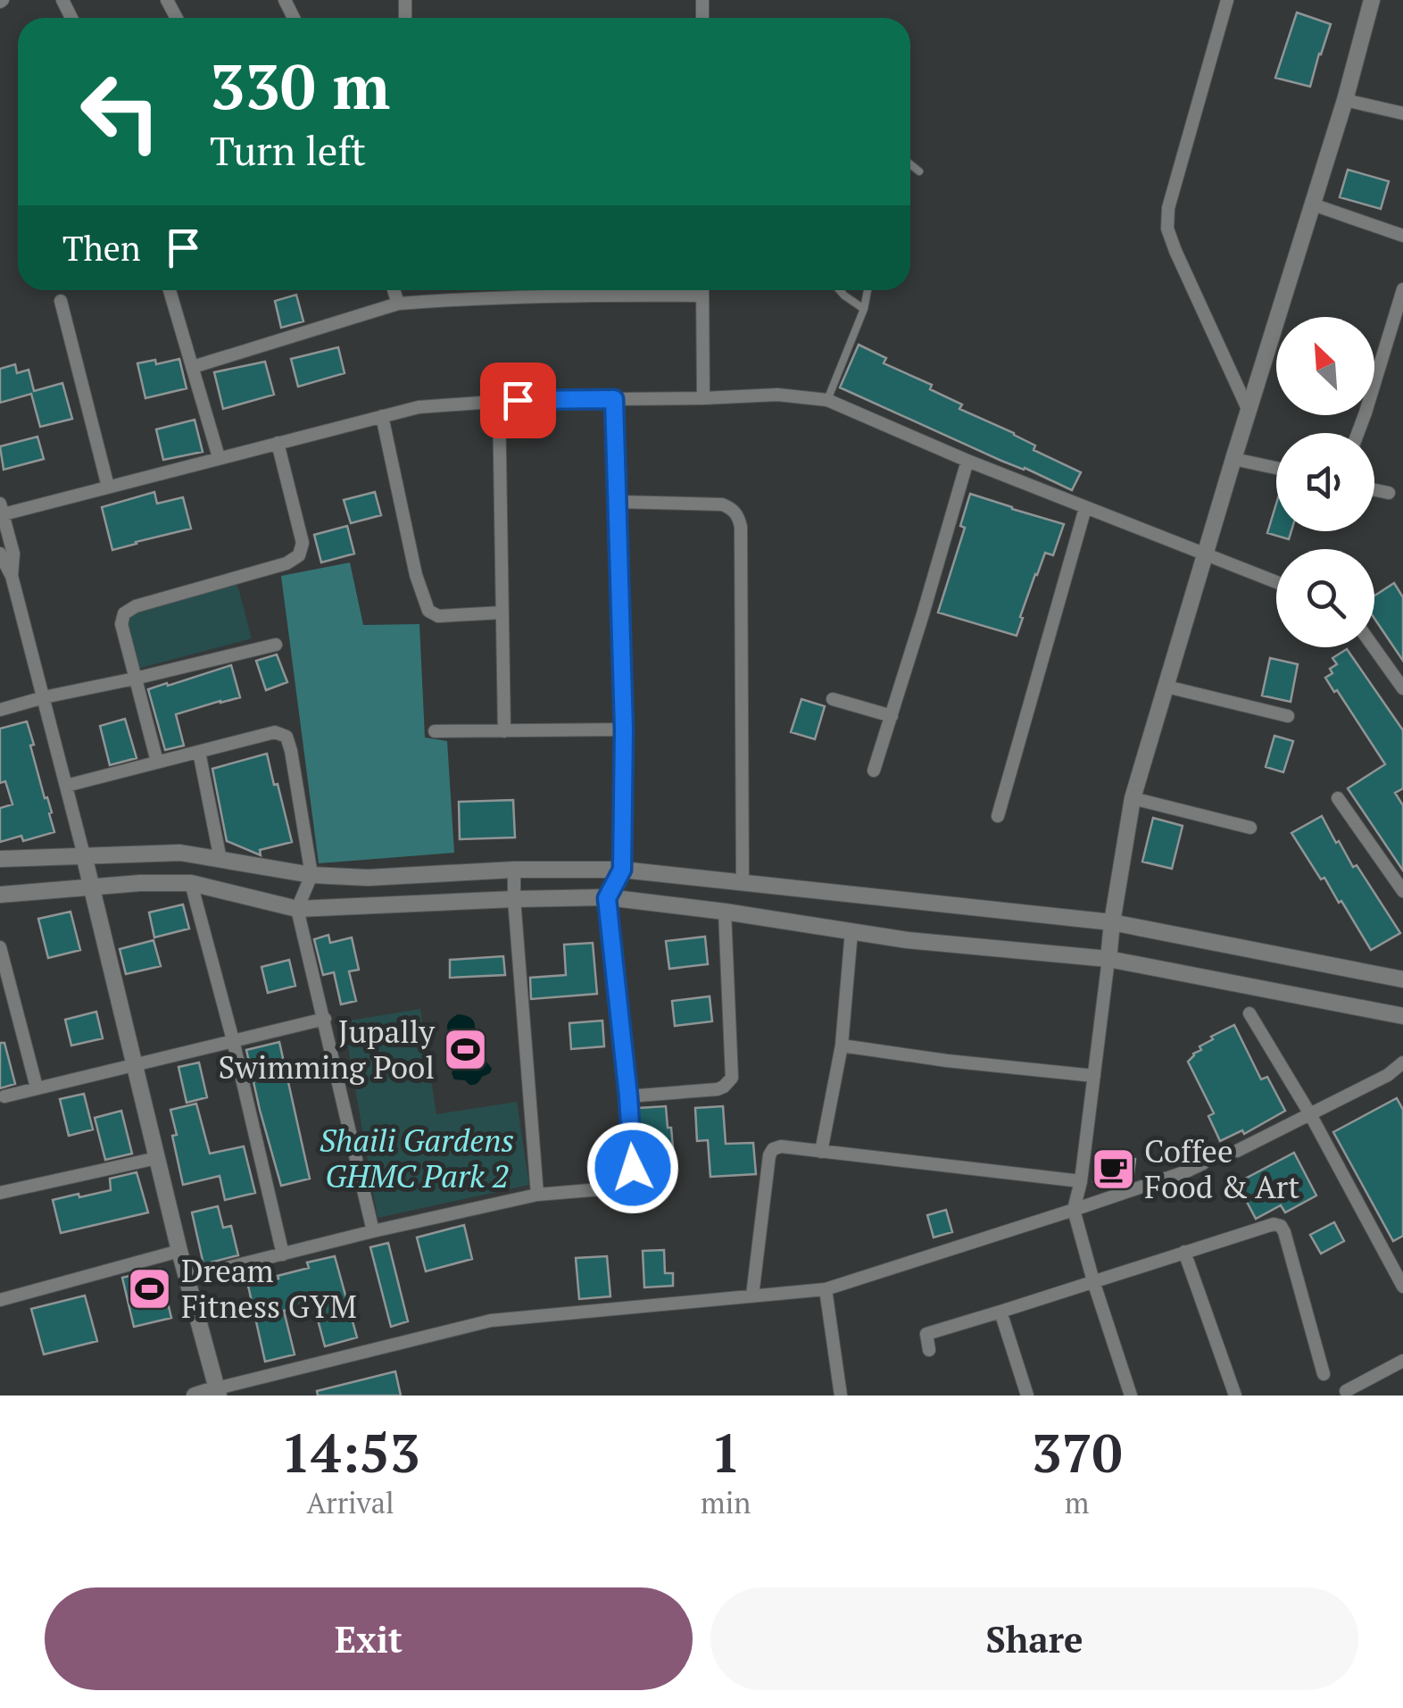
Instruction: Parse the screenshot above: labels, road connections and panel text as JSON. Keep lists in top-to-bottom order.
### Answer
{
  "parks": ["Shaili Gardens GHMC Park 2"],
  "places": {
    "sports": ["Jupally Swimming Pool", "Dream Fitness GYM"],
    "cafe": ["Coffee Food & Art"]
  },
  "north": "top left",
  "page": {
    "turn": ["330 m", "Turn left"],
    "then": "Then",
    "eta": [
      "14:53",
      "Arrival",
      "1",
      "min",
      "370",
      "m"
    ],
    "buttons": ["Exit", "Share"]
  }
}
